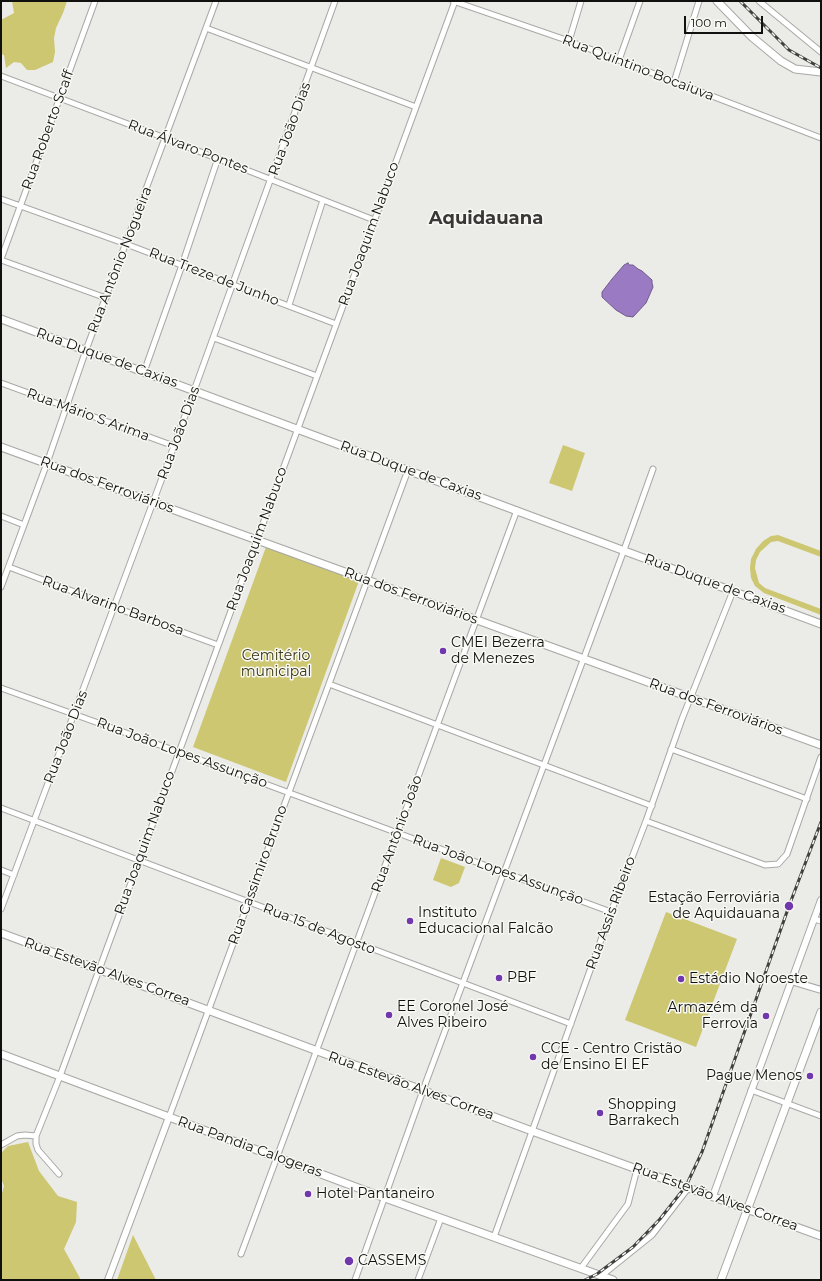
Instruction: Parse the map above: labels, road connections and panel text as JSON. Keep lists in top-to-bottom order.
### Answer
{
  "streets": {
    "main road": [
      "Rua Duque de Caxias",
      "Rua dos Ferroviários",
      "Rua Estevão Alves Correa",
      "Rua Pandia Calogeras"
    ],
    "street": [
      "Rua Quintino Bocaiuva",
      "Rua João Dias",
      "Rua Roberto Scaff",
      "Rua Álvaro Pontes",
      "Rua Joaquim Nabuco",
      "Rua Antônio Nogueira",
      "Rua Treze de Junho",
      "Rua Mário S Arima",
      "Rua Alvarino Barbosa",
      "Rua João Lopes Assunção",
      "Rua Antônio João",
      "Rua Cassimiro Bruno",
      "Rua Assis Ribeiro",
      "Rua 15 de Agosto"
    ]
  },
  "crossings": [
    ["Rua Quintino Bocaiuva", "Rua Joaquim Nabuco"],
    ["Rua João Dias", "Rua Álvaro Pontes"],
    ["Rua João Dias", "Rua Treze de Junho"],
    ["Rua João Dias", "Rua Duque de Caxias"],
    ["Rua João Dias", "Rua Mário S Arima"],
    ["Rua João Dias", "Rua dos Ferroviários"],
    ["Rua João Dias", "Rua Alvarino Barbosa"],
    ["Rua João Dias", "Rua João Lopes Assunção"],
    ["Rua João Dias", "Rua 15 de Agosto"],
    ["Rua Roberto Scaff", "Rua Álvaro Pontes"],
    ["Rua Roberto Scaff", "Rua Treze de Junho"],
    ["Rua Álvaro Pontes", "Rua Joaquim Nabuco"],
    ["Rua Álvaro Pontes", "Rua Antônio Nogueira"],
    ["Rua Joaquim Nabuco", "Rua Treze de Junho"],
    ["Rua Joaquim Nabuco", "Rua Duque de Caxias"],
    ["Rua Joaquim Nabuco", "Rua dos Ferroviários"],
    ["Rua Joaquim Nabuco", "Rua Alvarino Barbosa"],
    ["Rua Joaquim Nabuco", "Rua João Lopes Assunção"],
    ["Rua Joaquim Nabuco", "Rua 15 de Agosto"],
    ["Rua Joaquim Nabuco", "Rua Estevão Alves Correa"],
    ["Rua Joaquim Nabuco", "Rua Pandia Calogeras"],
    ["Rua Antônio Nogueira", "Rua Treze de Junho"],
    ["Rua Antônio Nogueira", "Rua Duque de Caxias"],
    ["Rua Antônio Nogueira", "Rua Mário S Arima"],
    ["Rua Antônio Nogueira", "Rua dos Ferroviários"],
    ["Rua Antônio Nogueira", "Rua Alvarino Barbosa"],
    ["Rua Duque de Caxias", "Rua Antônio João"],
    ["Rua Duque de Caxias", "Rua Cassimiro Bruno"],
    ["Rua Duque de Caxias", "Rua Assis Ribeiro"],
    ["Rua dos Ferroviários", "Rua Antônio João"],
    ["Rua dos Ferroviários", "Rua Cassimiro Bruno"],
    ["Rua dos Ferroviários", "Rua Assis Ribeiro"],
    ["Rua João Lopes Assunção", "Rua Antônio João"],
    ["Rua João Lopes Assunção", "Rua Cassimiro Bruno"],
    ["Rua João Lopes Assunção", "Rua Assis Ribeiro"],
    ["Rua Antônio João", "Rua 15 de Agosto"],
    ["Rua Antônio João", "Rua Estevão Alves Correa"],
    ["Rua Antônio João", "Rua Pandia Calogeras"],
    ["Rua Cassimiro Bruno", "Rua 15 de Agosto"],
    ["Rua Cassimiro Bruno", "Rua Estevão Alves Correa"],
    ["Rua Cassimiro Bruno", "Rua Pandia Calogeras"],
    ["Rua Assis Ribeiro", "Rua 15 de Agosto"],
    ["Rua Assis Ribeiro", "Rua Estevão Alves Correa"],
    ["Rua Assis Ribeiro", "Rua Pandia Calogeras"]
  ],
  "districts": ["Aquidauana"],
  "parks": ["Cemitério municipal"],
  "places": [
    "CMEI Bezerra de Menezes",
    "Estação Ferroviária de Aquidauana",
    "Instituto Educacional Falcão",
    "PBF",
    "Estádio Noroeste",
    "EE Coronel José Alves Ribeiro",
    "Armazém da Ferrovia",
    "CCE - Centro Cristão de Ensino EI EF",
    "Pague Menos",
    "Shopping Barrakech",
    "Hotel Pantaneiro",
    "CASSEMS"
  ],
  "scale_bar": "100 m"
}
